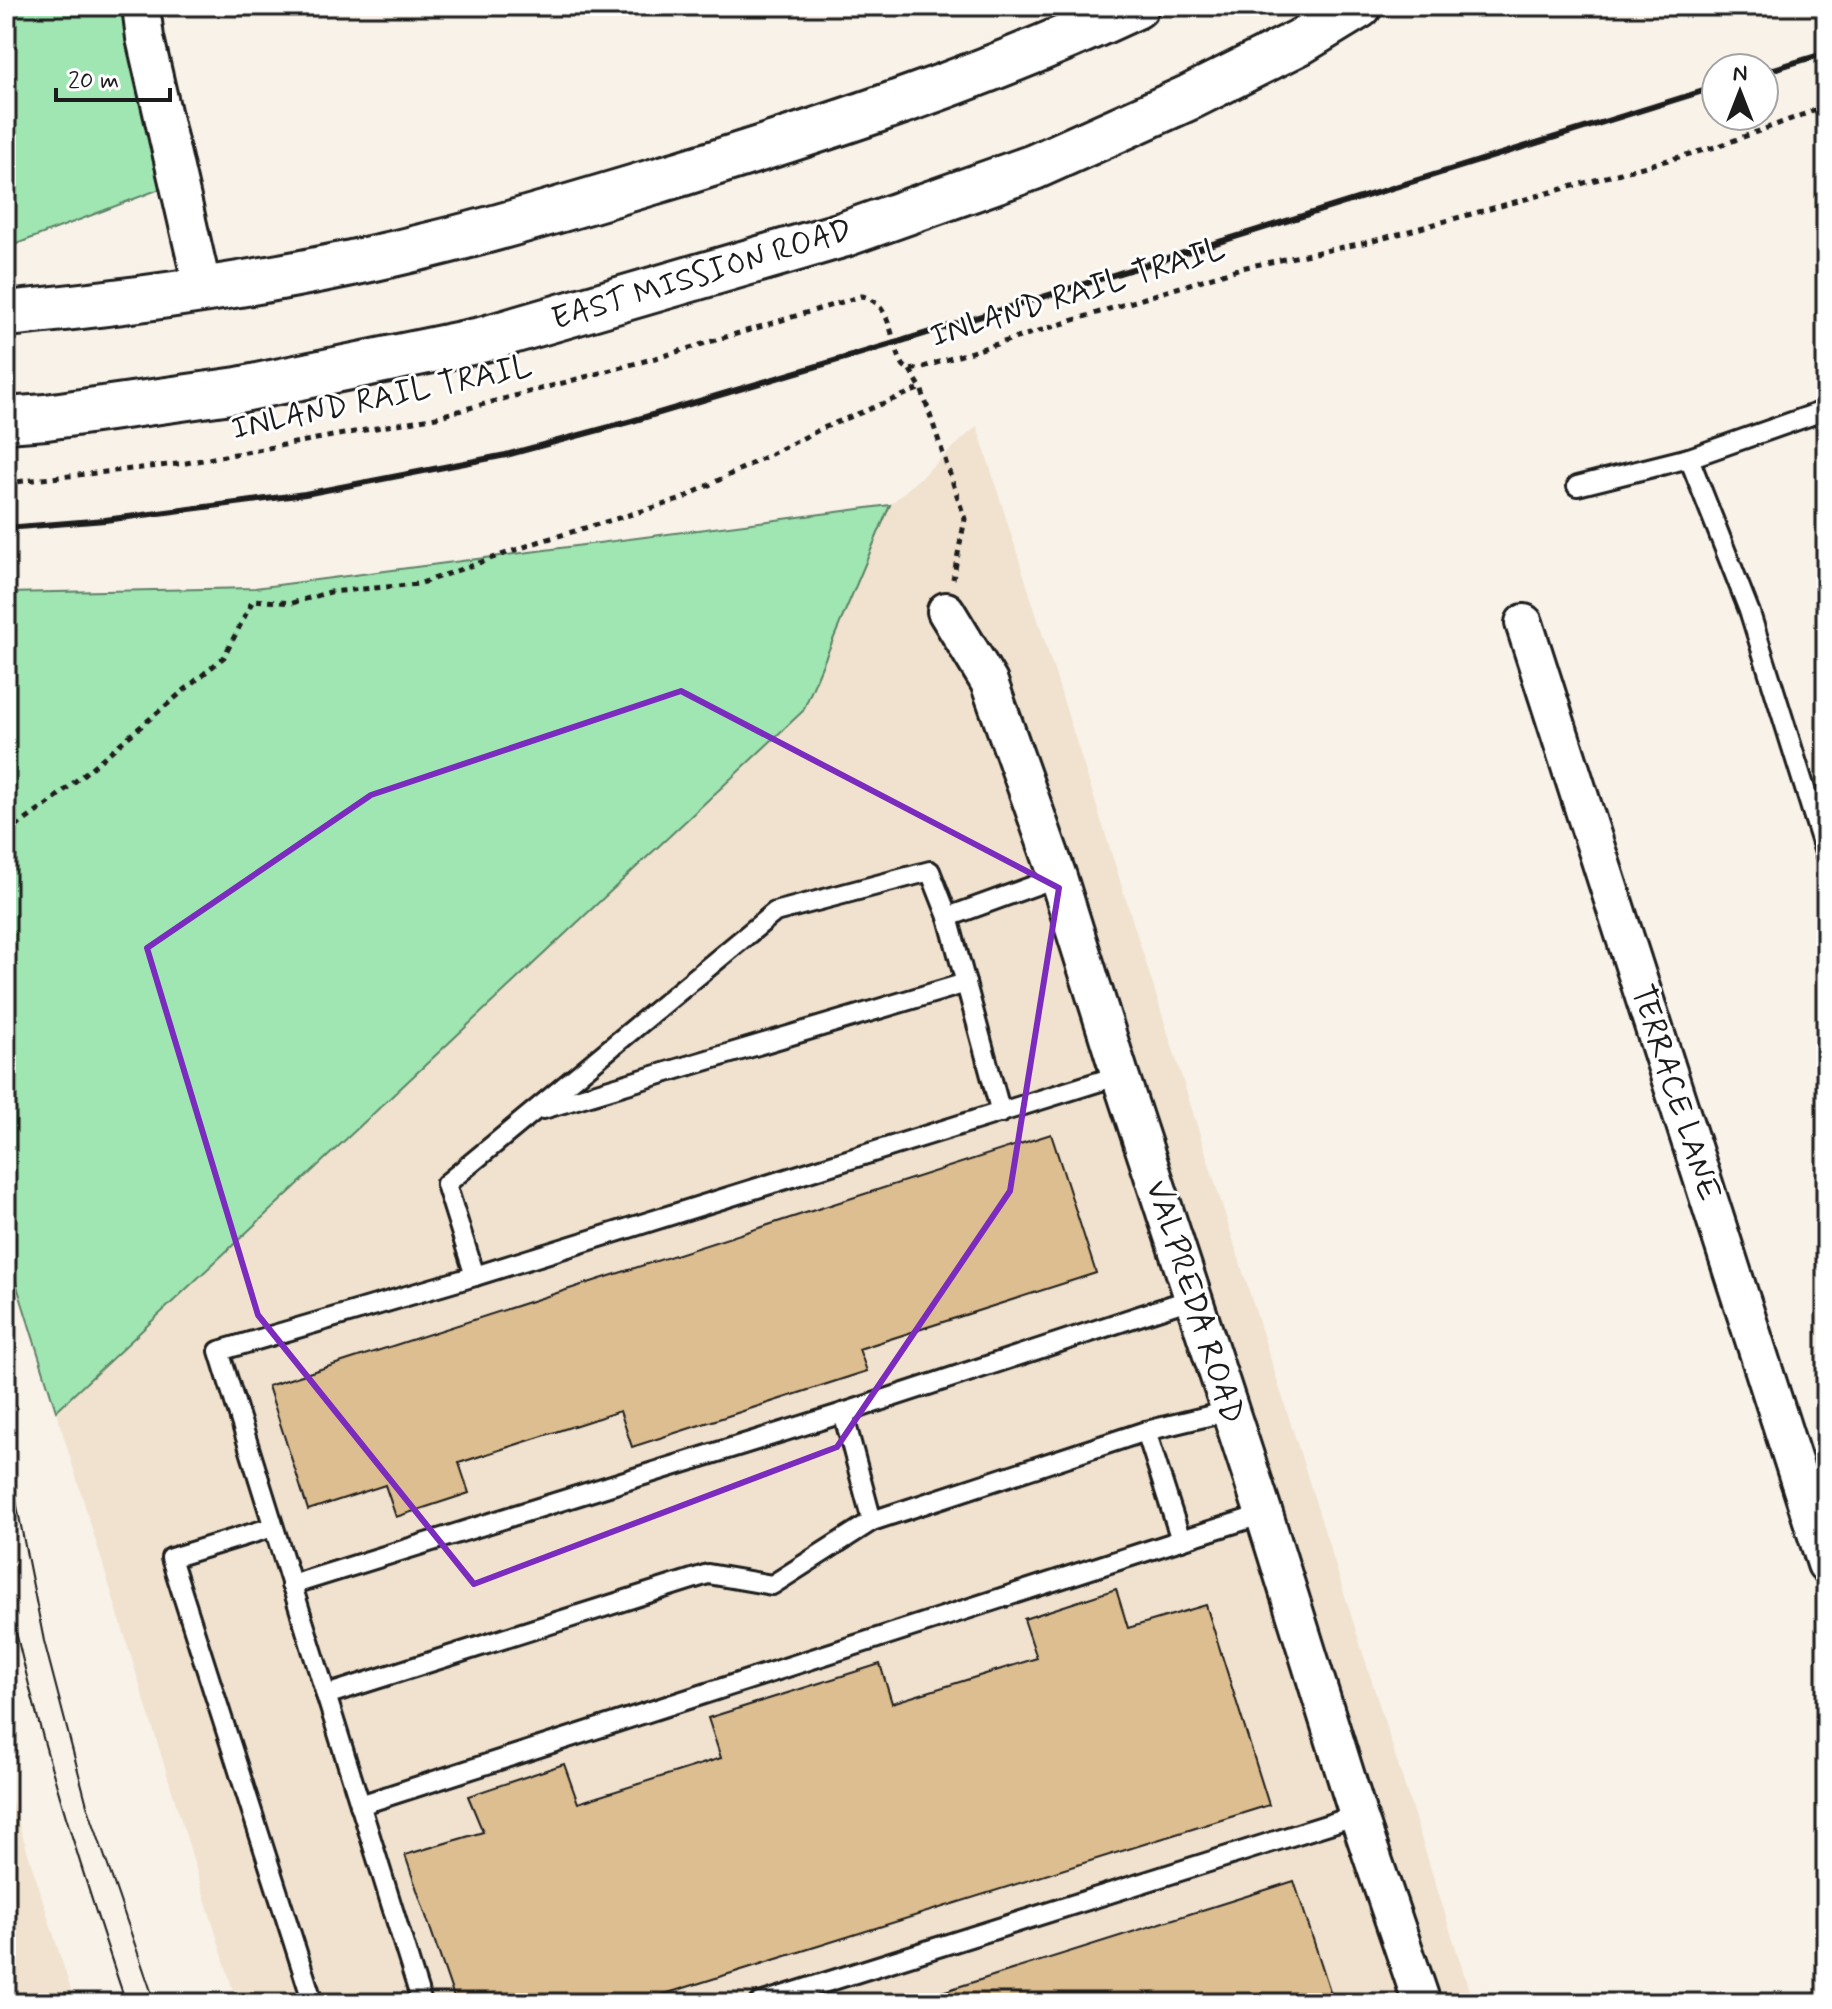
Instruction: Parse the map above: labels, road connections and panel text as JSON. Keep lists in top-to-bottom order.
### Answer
{
  "streets": {
    "main road": ["EAST MISSION ROAD"],
    "street": ["TERRACE LANE", "VALPREDA ROAD"],
    "path": ["INLAND RAIL TRAIL"]
  },
  "scale_bar": "20 m",
  "north": "top"
}
